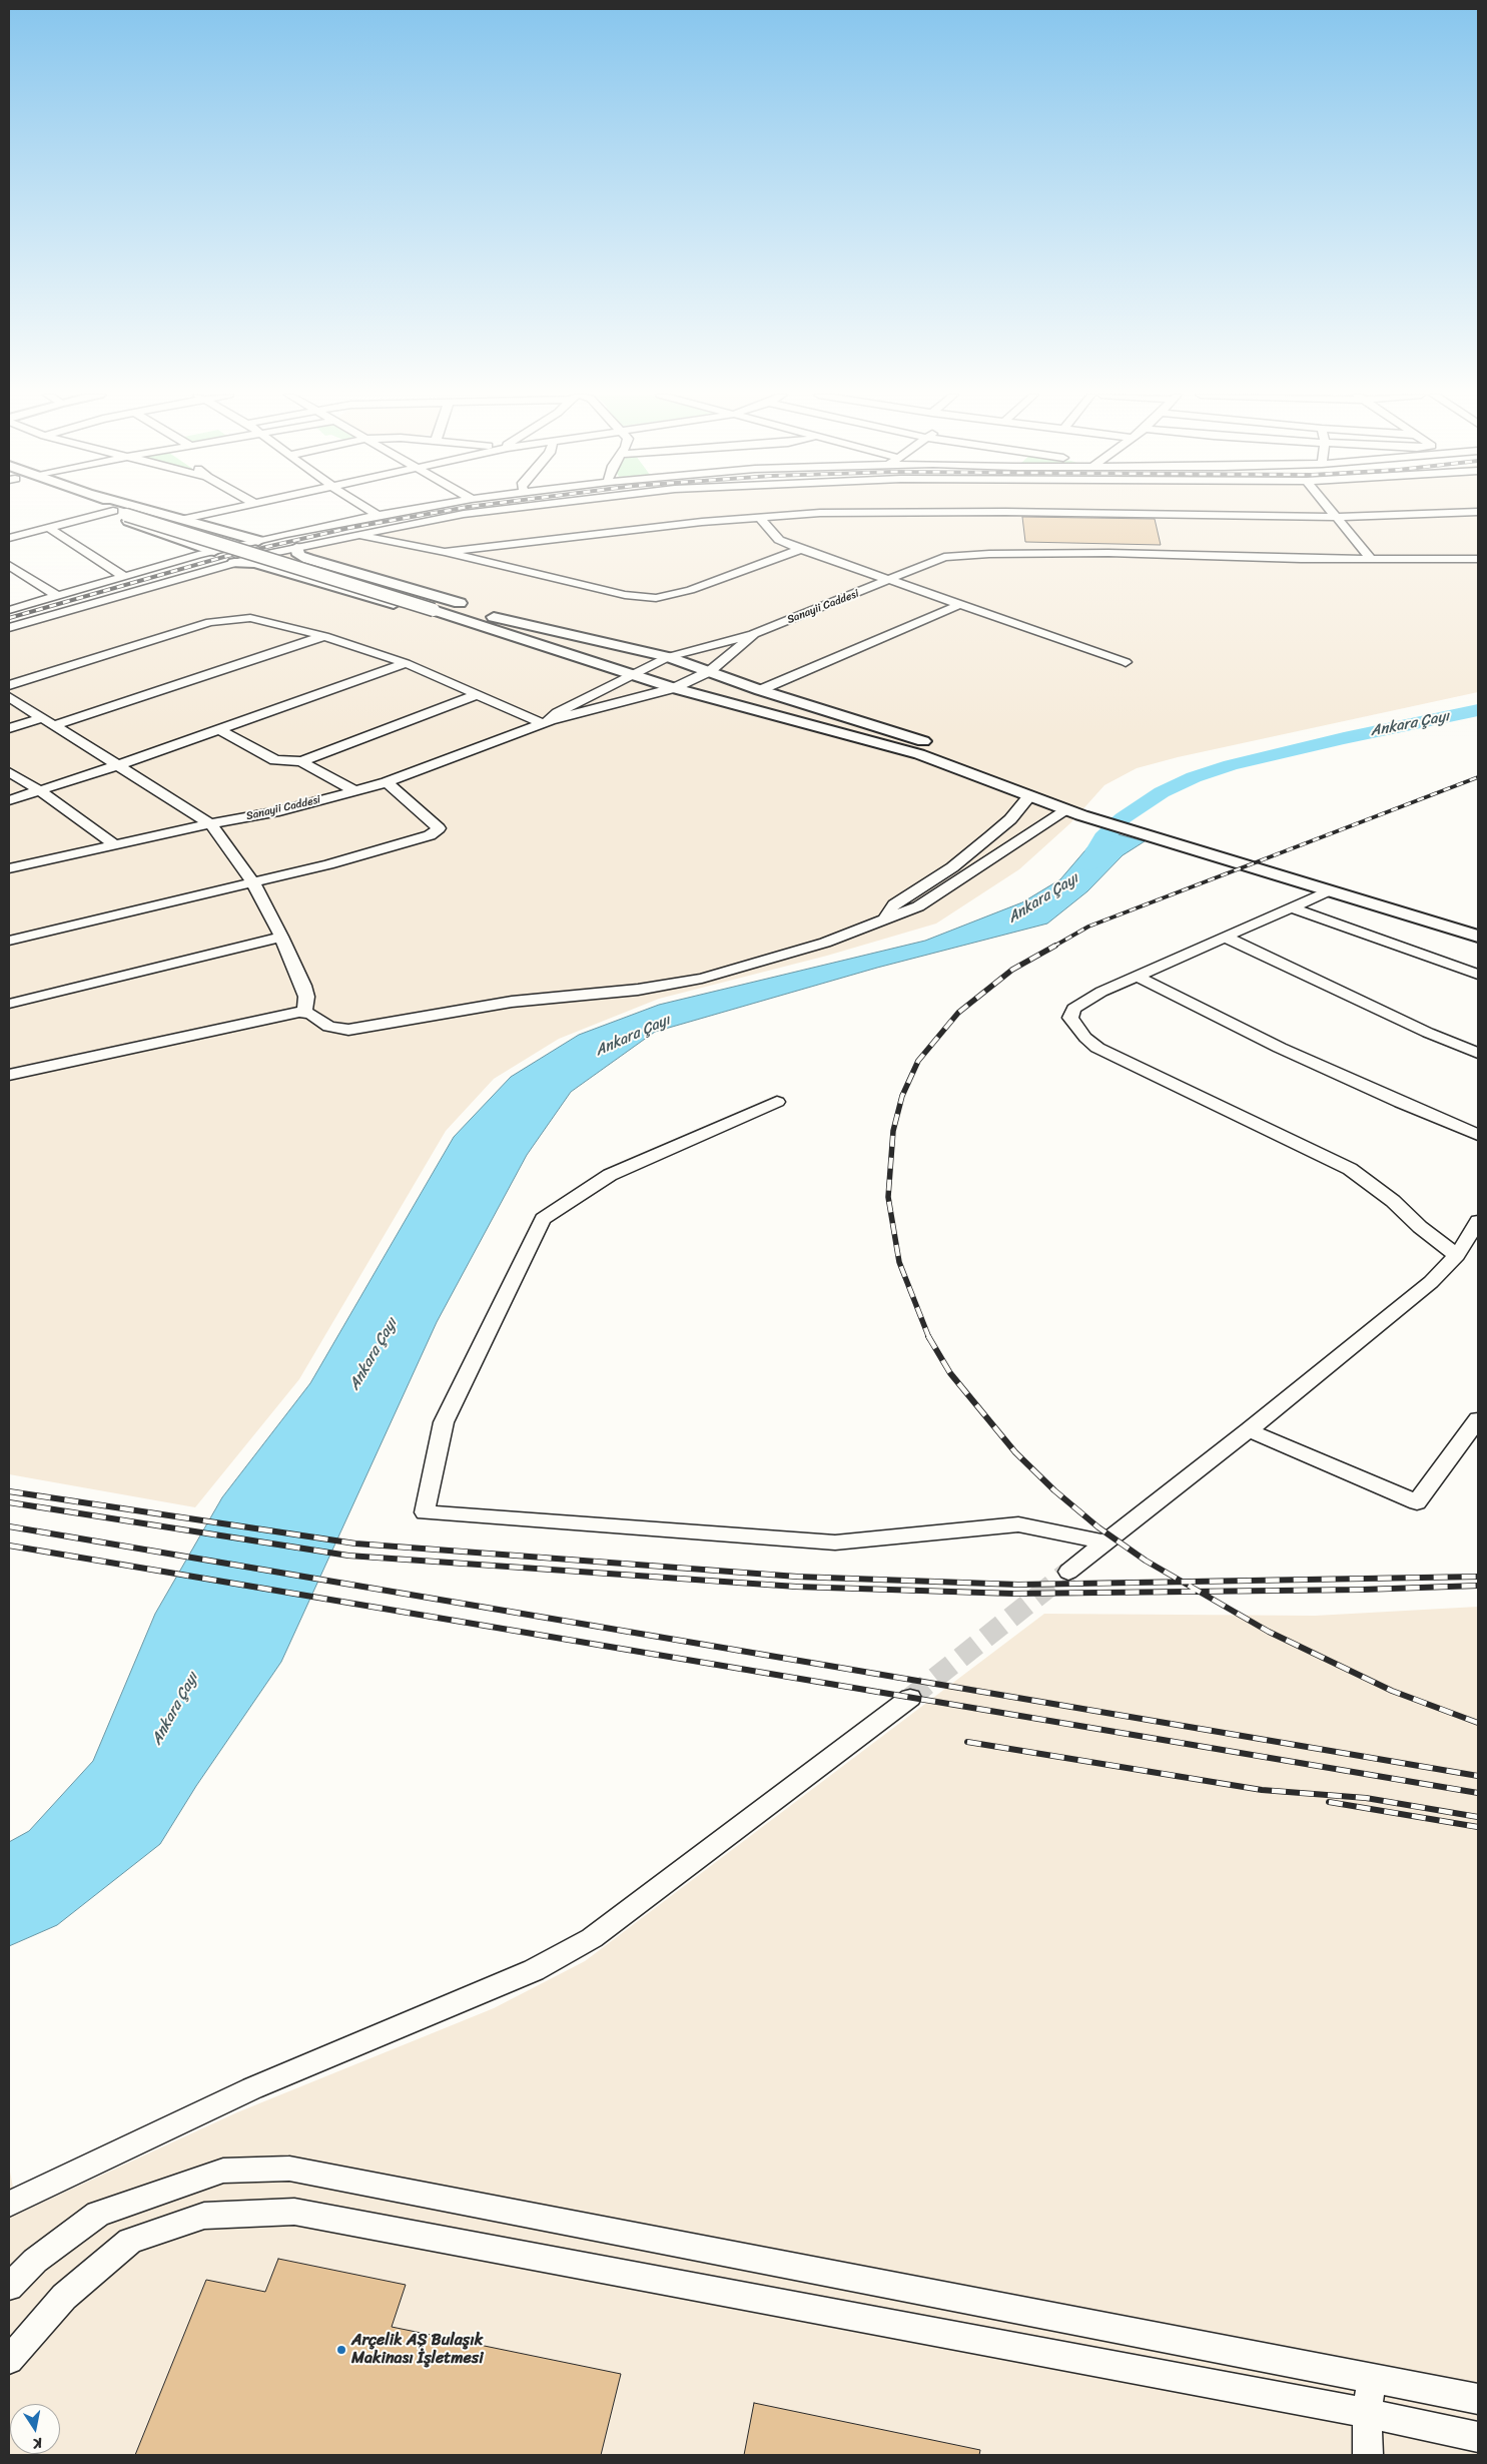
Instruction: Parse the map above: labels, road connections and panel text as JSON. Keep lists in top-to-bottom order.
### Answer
{
  "streets": {
    "street": ["Sanayii Caddesi"]
  },
  "water": ["Ankara Çayı"],
  "places": ["Arçelik AŞ Bulaşık Makinası İşletmesi"],
  "north": "bottom"
}
